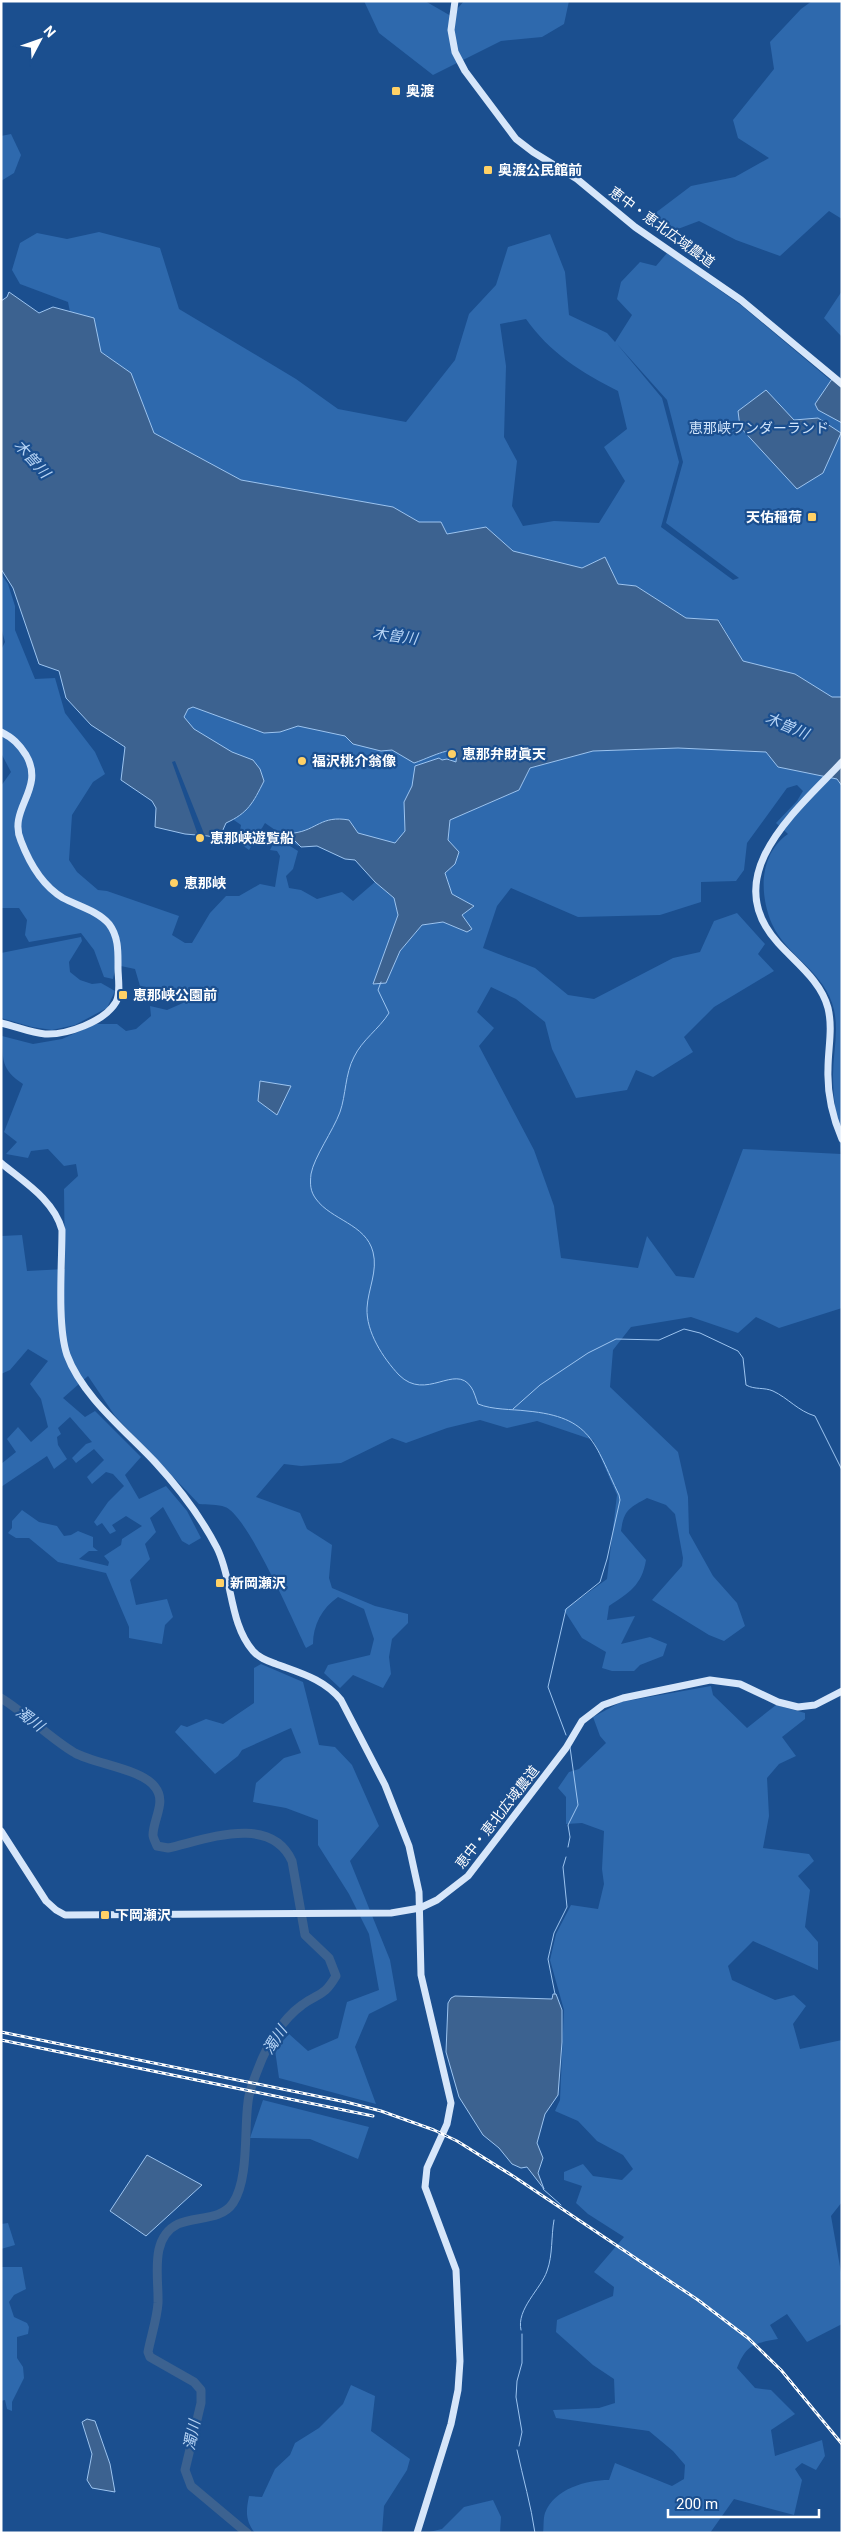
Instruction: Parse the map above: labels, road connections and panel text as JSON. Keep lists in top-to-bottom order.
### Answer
{
  "streets": {
    "street": ["恵中・恵北広域農道"]
  },
  "water": ["木曽川", "濁川"],
  "parks": ["恵那峡ワンダーランド"],
  "places": {
    "transit": [
      "奥渡",
      "奥渡公民館前",
      "天佑稲荷",
      "恵那峡公園前",
      "新岡瀬沢",
      "下岡瀬沢"
    ],
    "other": [
      "恵那弁財眞天",
      "福沢桃介翁像",
      "恵那峡遊覧船",
      "恵那峡"
    ]
  },
  "scale_bar": "200 m",
  "north": "top right"
}
